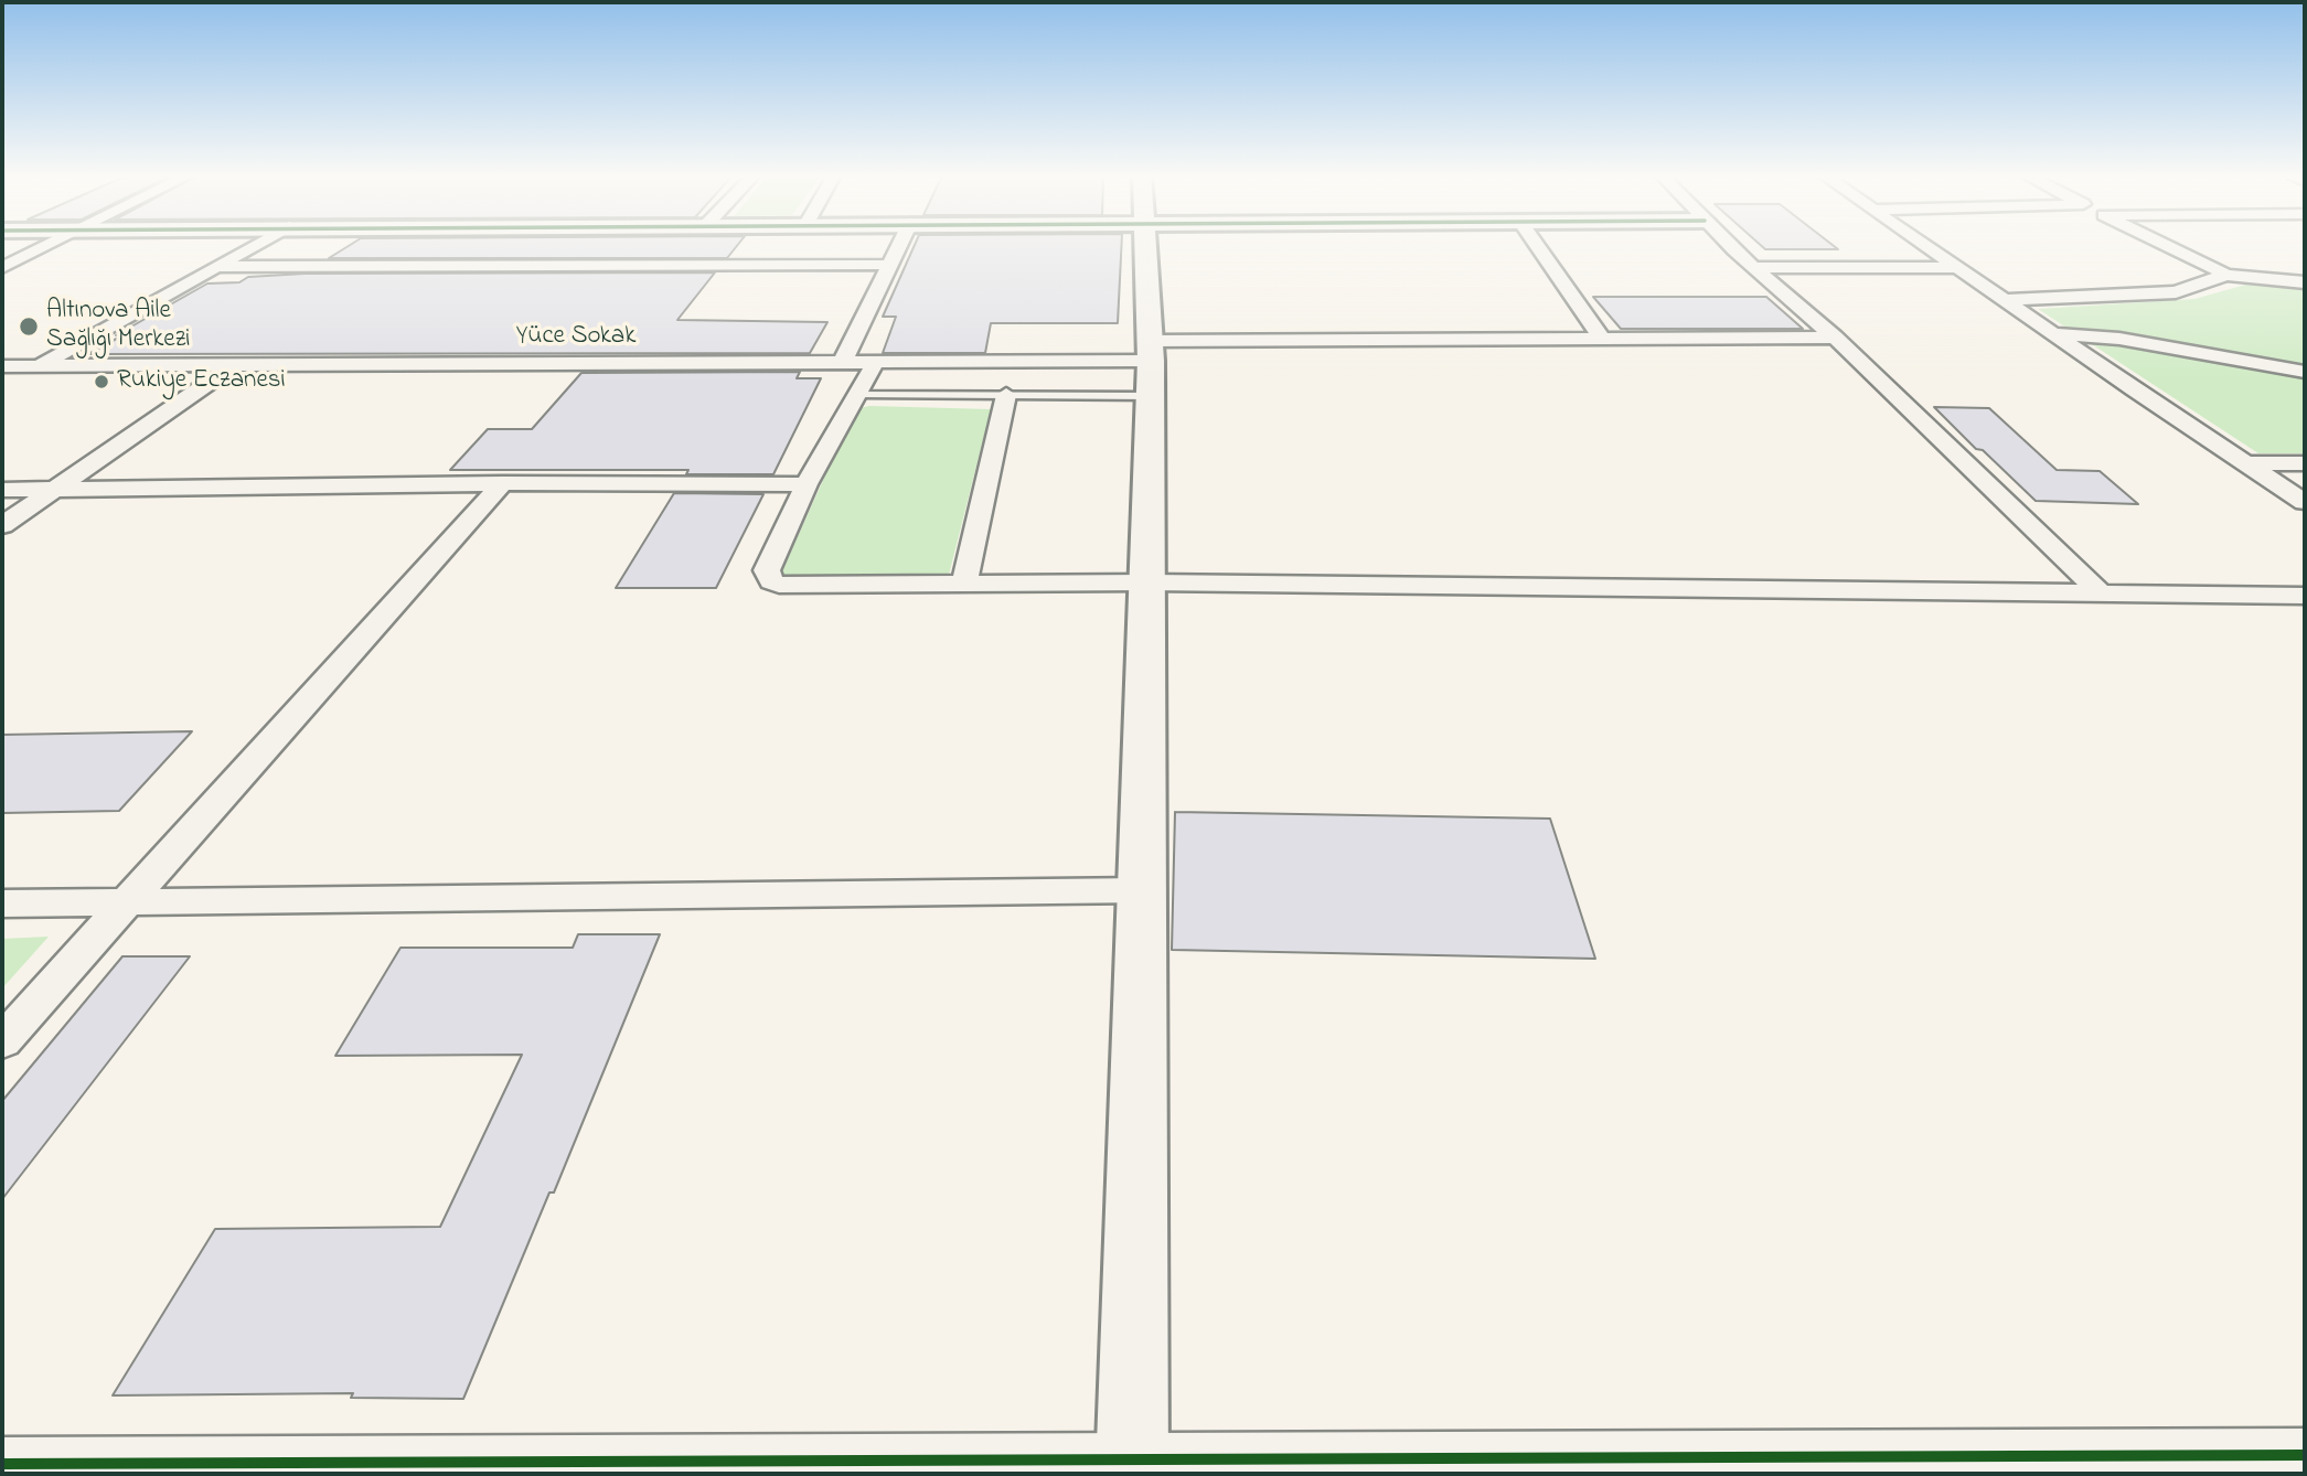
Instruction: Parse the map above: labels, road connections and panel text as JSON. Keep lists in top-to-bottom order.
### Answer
{
  "streets": {
    "street": ["Yüce Sokak"]
  },
  "places": ["Altınova Aile Sağlığı Merkezi", "Rukiye Eczanesi"]
}
